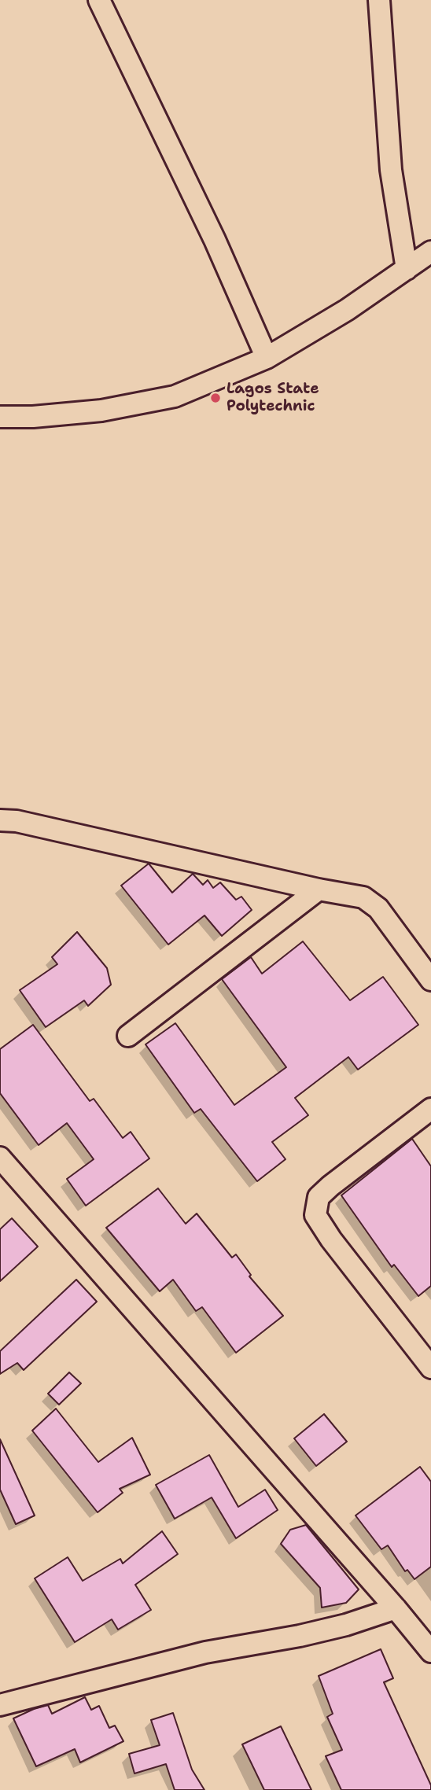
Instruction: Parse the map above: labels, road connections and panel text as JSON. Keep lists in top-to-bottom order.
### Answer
{
  "places": ["Lagos State Polytechnic"]
}
